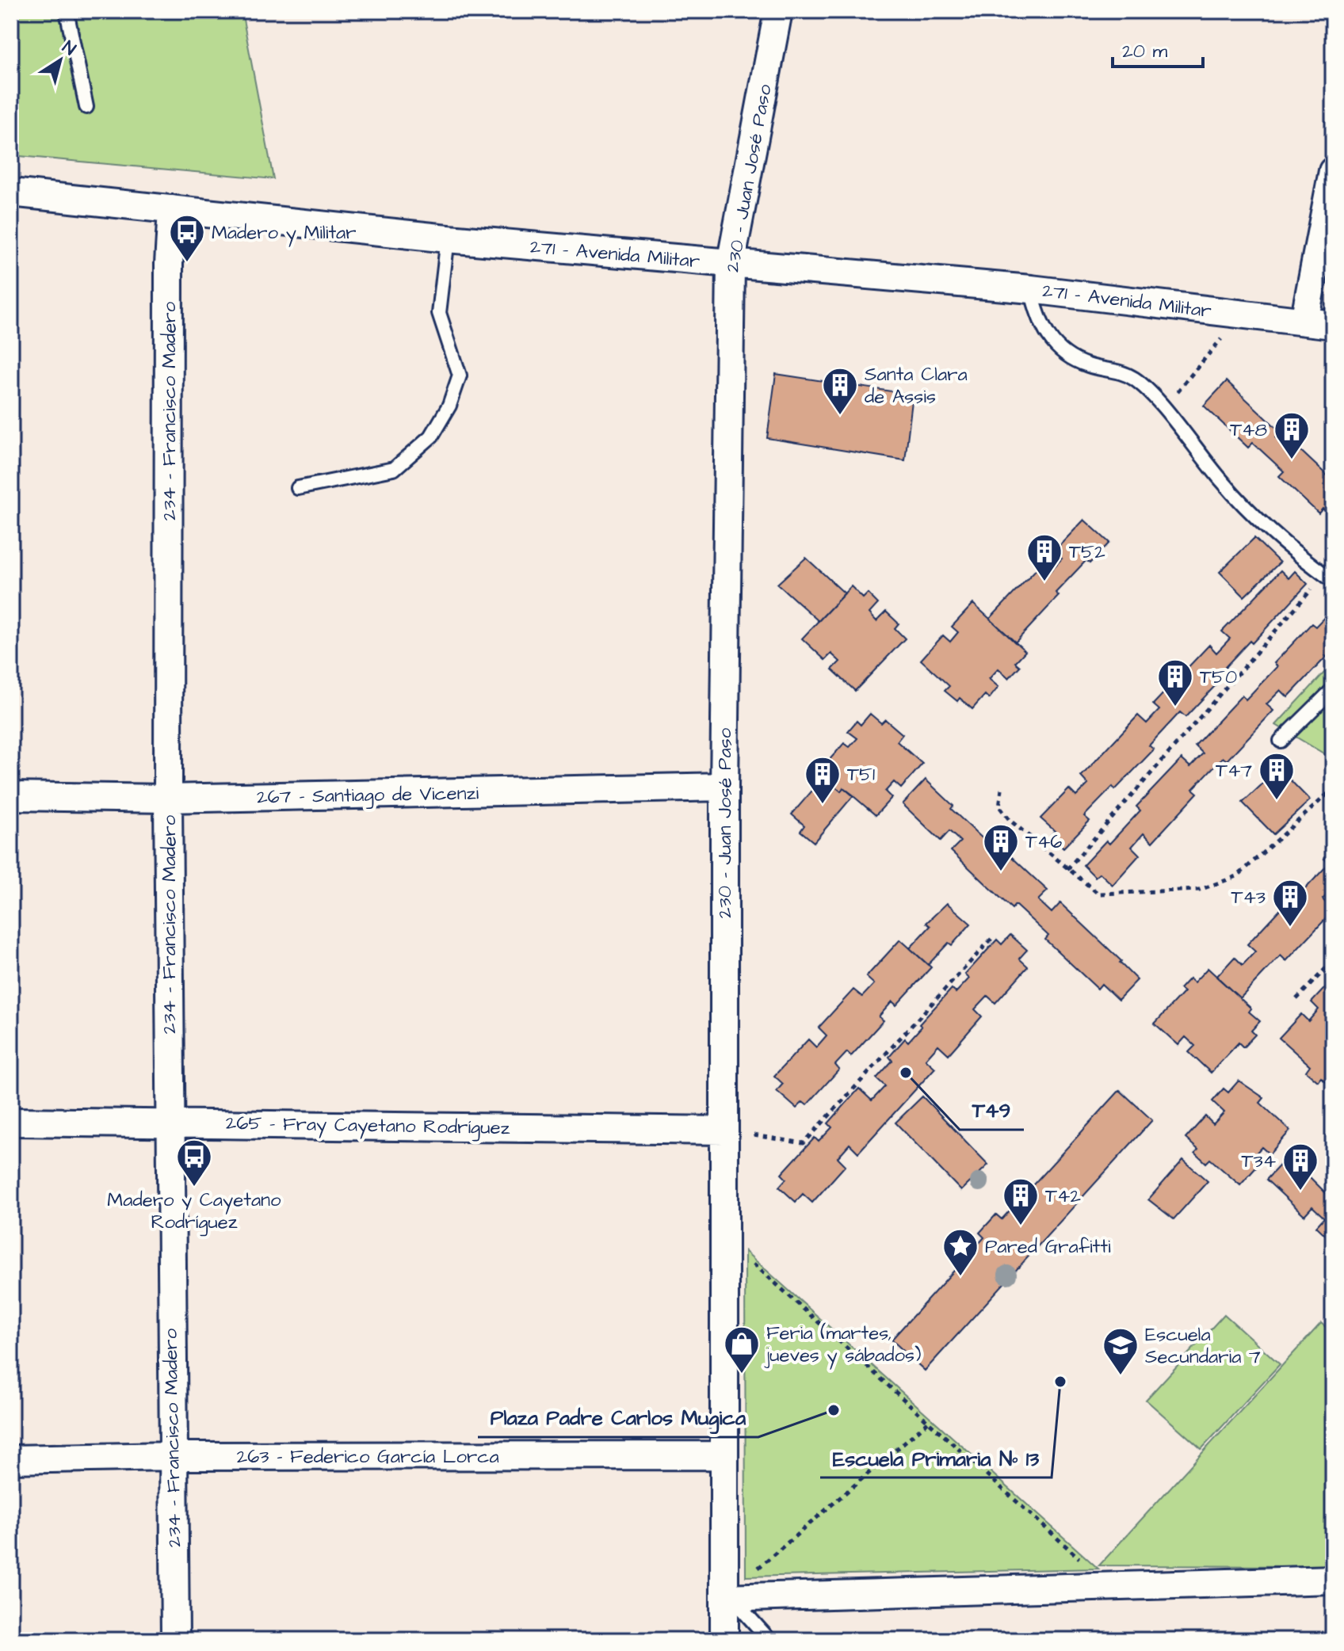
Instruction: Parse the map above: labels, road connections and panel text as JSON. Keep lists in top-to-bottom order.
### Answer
{
  "streets": {
    "street": [
      "230 - Juan José Paso",
      "271 - Avenida Militar",
      "234 - Francisco Madero",
      "267 - Santiago de Vicenzi",
      "265 - Fray Cayetano Rodríguez",
      "263 - Federico García Lorca"
    ]
  },
  "crossings": [
    ["230 - Juan José Paso", "271 - Avenida Militar"],
    ["230 - Juan José Paso", "267 - Santiago de Vicenzi"],
    ["230 - Juan José Paso", "265 - Fray Cayetano Rodríguez"],
    ["230 - Juan José Paso", "263 - Federico García Lorca"],
    ["271 - Avenida Militar", "234 - Francisco Madero"],
    ["234 - Francisco Madero", "267 - Santiago de Vicenzi"],
    ["234 - Francisco Madero", "265 - Fray Cayetano Rodríguez"],
    ["234 - Francisco Madero", "263 - Federico García Lorca"]
  ],
  "places": {
    "bus stop": ["Madero y Militar", "Madero y Cayetano Rodríguez"],
    "building": [
      "Santa Clara de Assis",
      "T48",
      "T52",
      "T50",
      "T47",
      "T51",
      "T46",
      "T43",
      "T34",
      "T42"
    ],
    "other": ["T49", "Escuela Primaria Nº 13", "Plaza Padre Carlos Mugica"],
    "place": ["Pared Grafitti"],
    "shop": ["Feria (martes, jueves y sábados)"],
    "school or university": ["Escuela Secundaria 7"]
  },
  "scale_bar": "20 m",
  "north": "top right"
}
